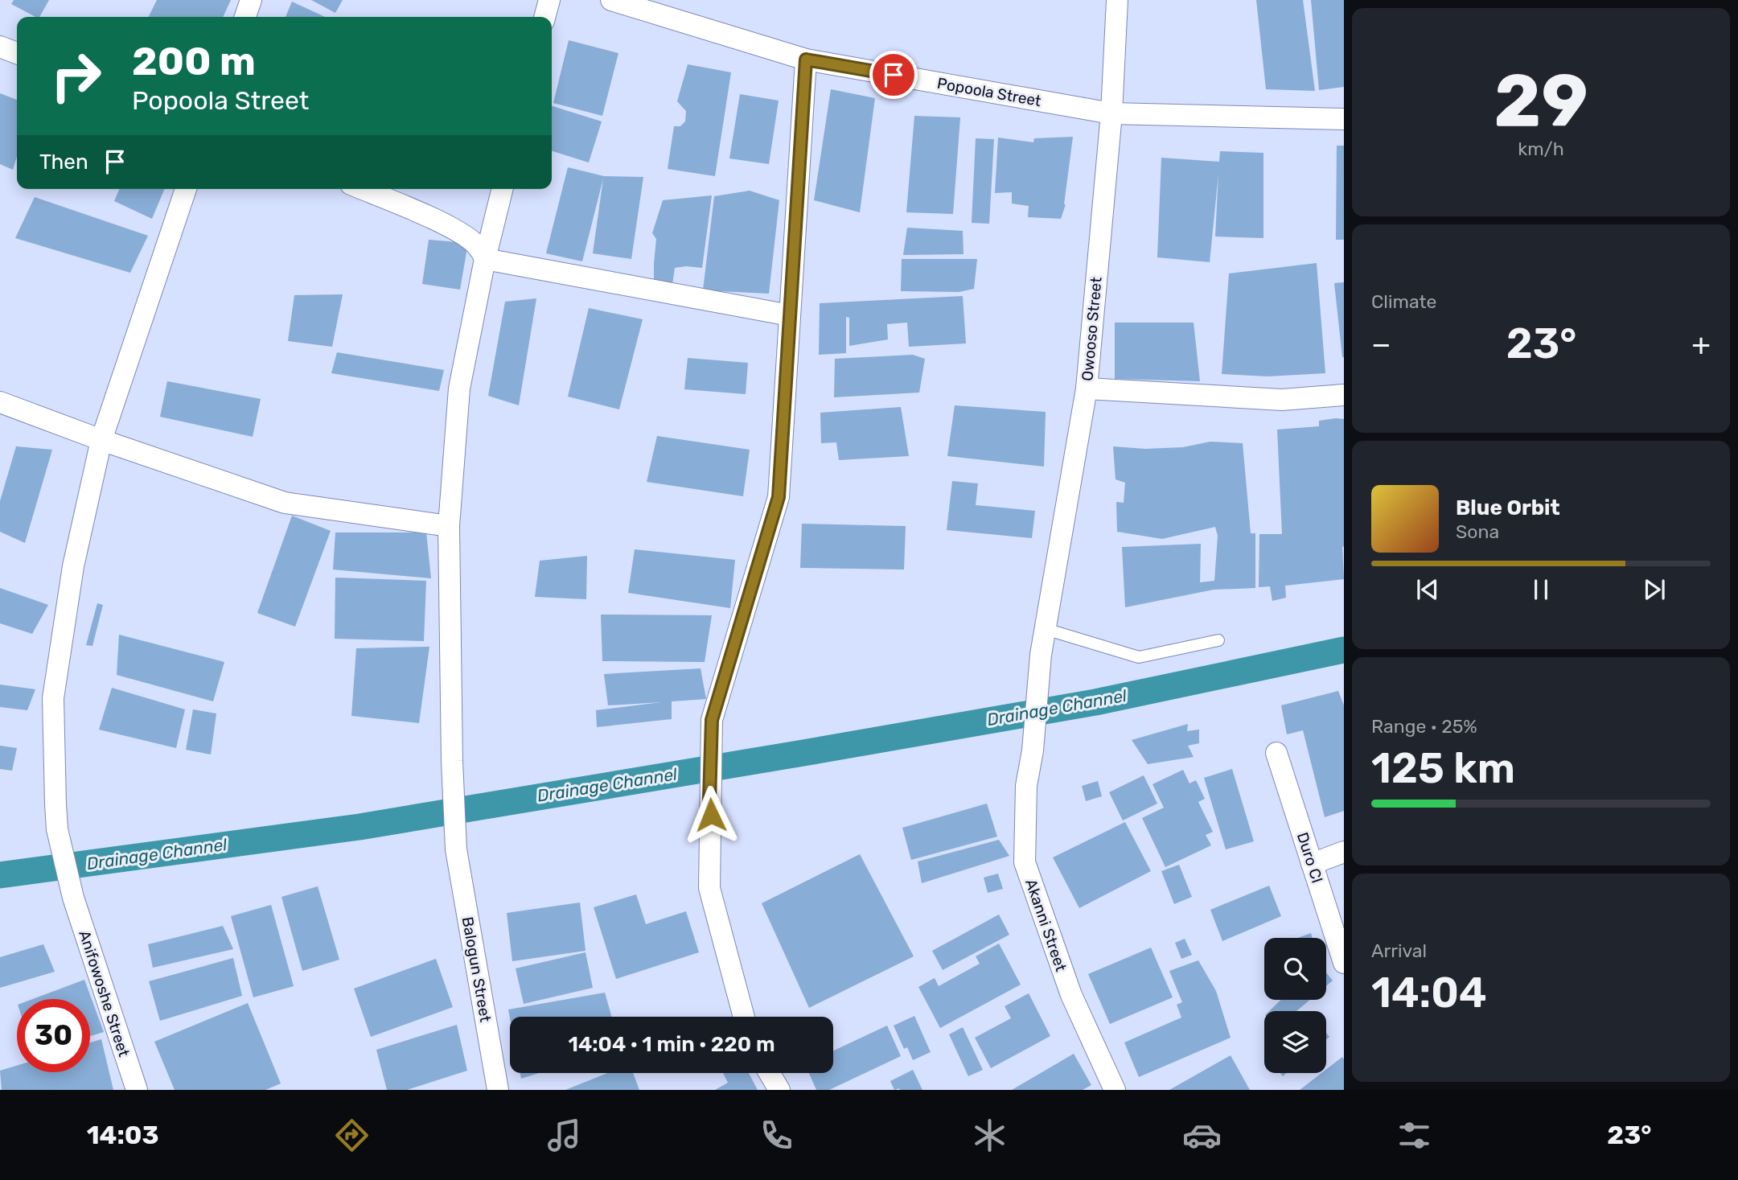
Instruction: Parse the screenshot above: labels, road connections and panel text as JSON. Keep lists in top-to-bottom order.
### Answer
{
  "streets": {
    "street": [
      "Popoola Street",
      "Owooso Street",
      "Duro Cl",
      "Akanni Street",
      "Balogun Street",
      "Anifowoshe Street"
    ]
  },
  "crossings": [
    ["Popoola Street", "Owooso Street"],
    ["Owooso Street", "Akanni Street"]
  ],
  "water": ["Drainage Channel"],
  "page": {
    "tile": [
      ["29", "km/h"],
      "Climate",
      ["Range · 25%", "125 km"],
      ["Arrival", "14:04"]
    ],
    "turn": ["200 m", "Popoola Street"],
    "then": "Then",
    "heat": ["−", "23°", "+"],
    "song": ["Blue Orbit", "Sona"],
    "limit": "30",
    "trip": "14:04 · 1 min · 220 m",
    "tabs": ["14:03", "23°"]
  }
}
